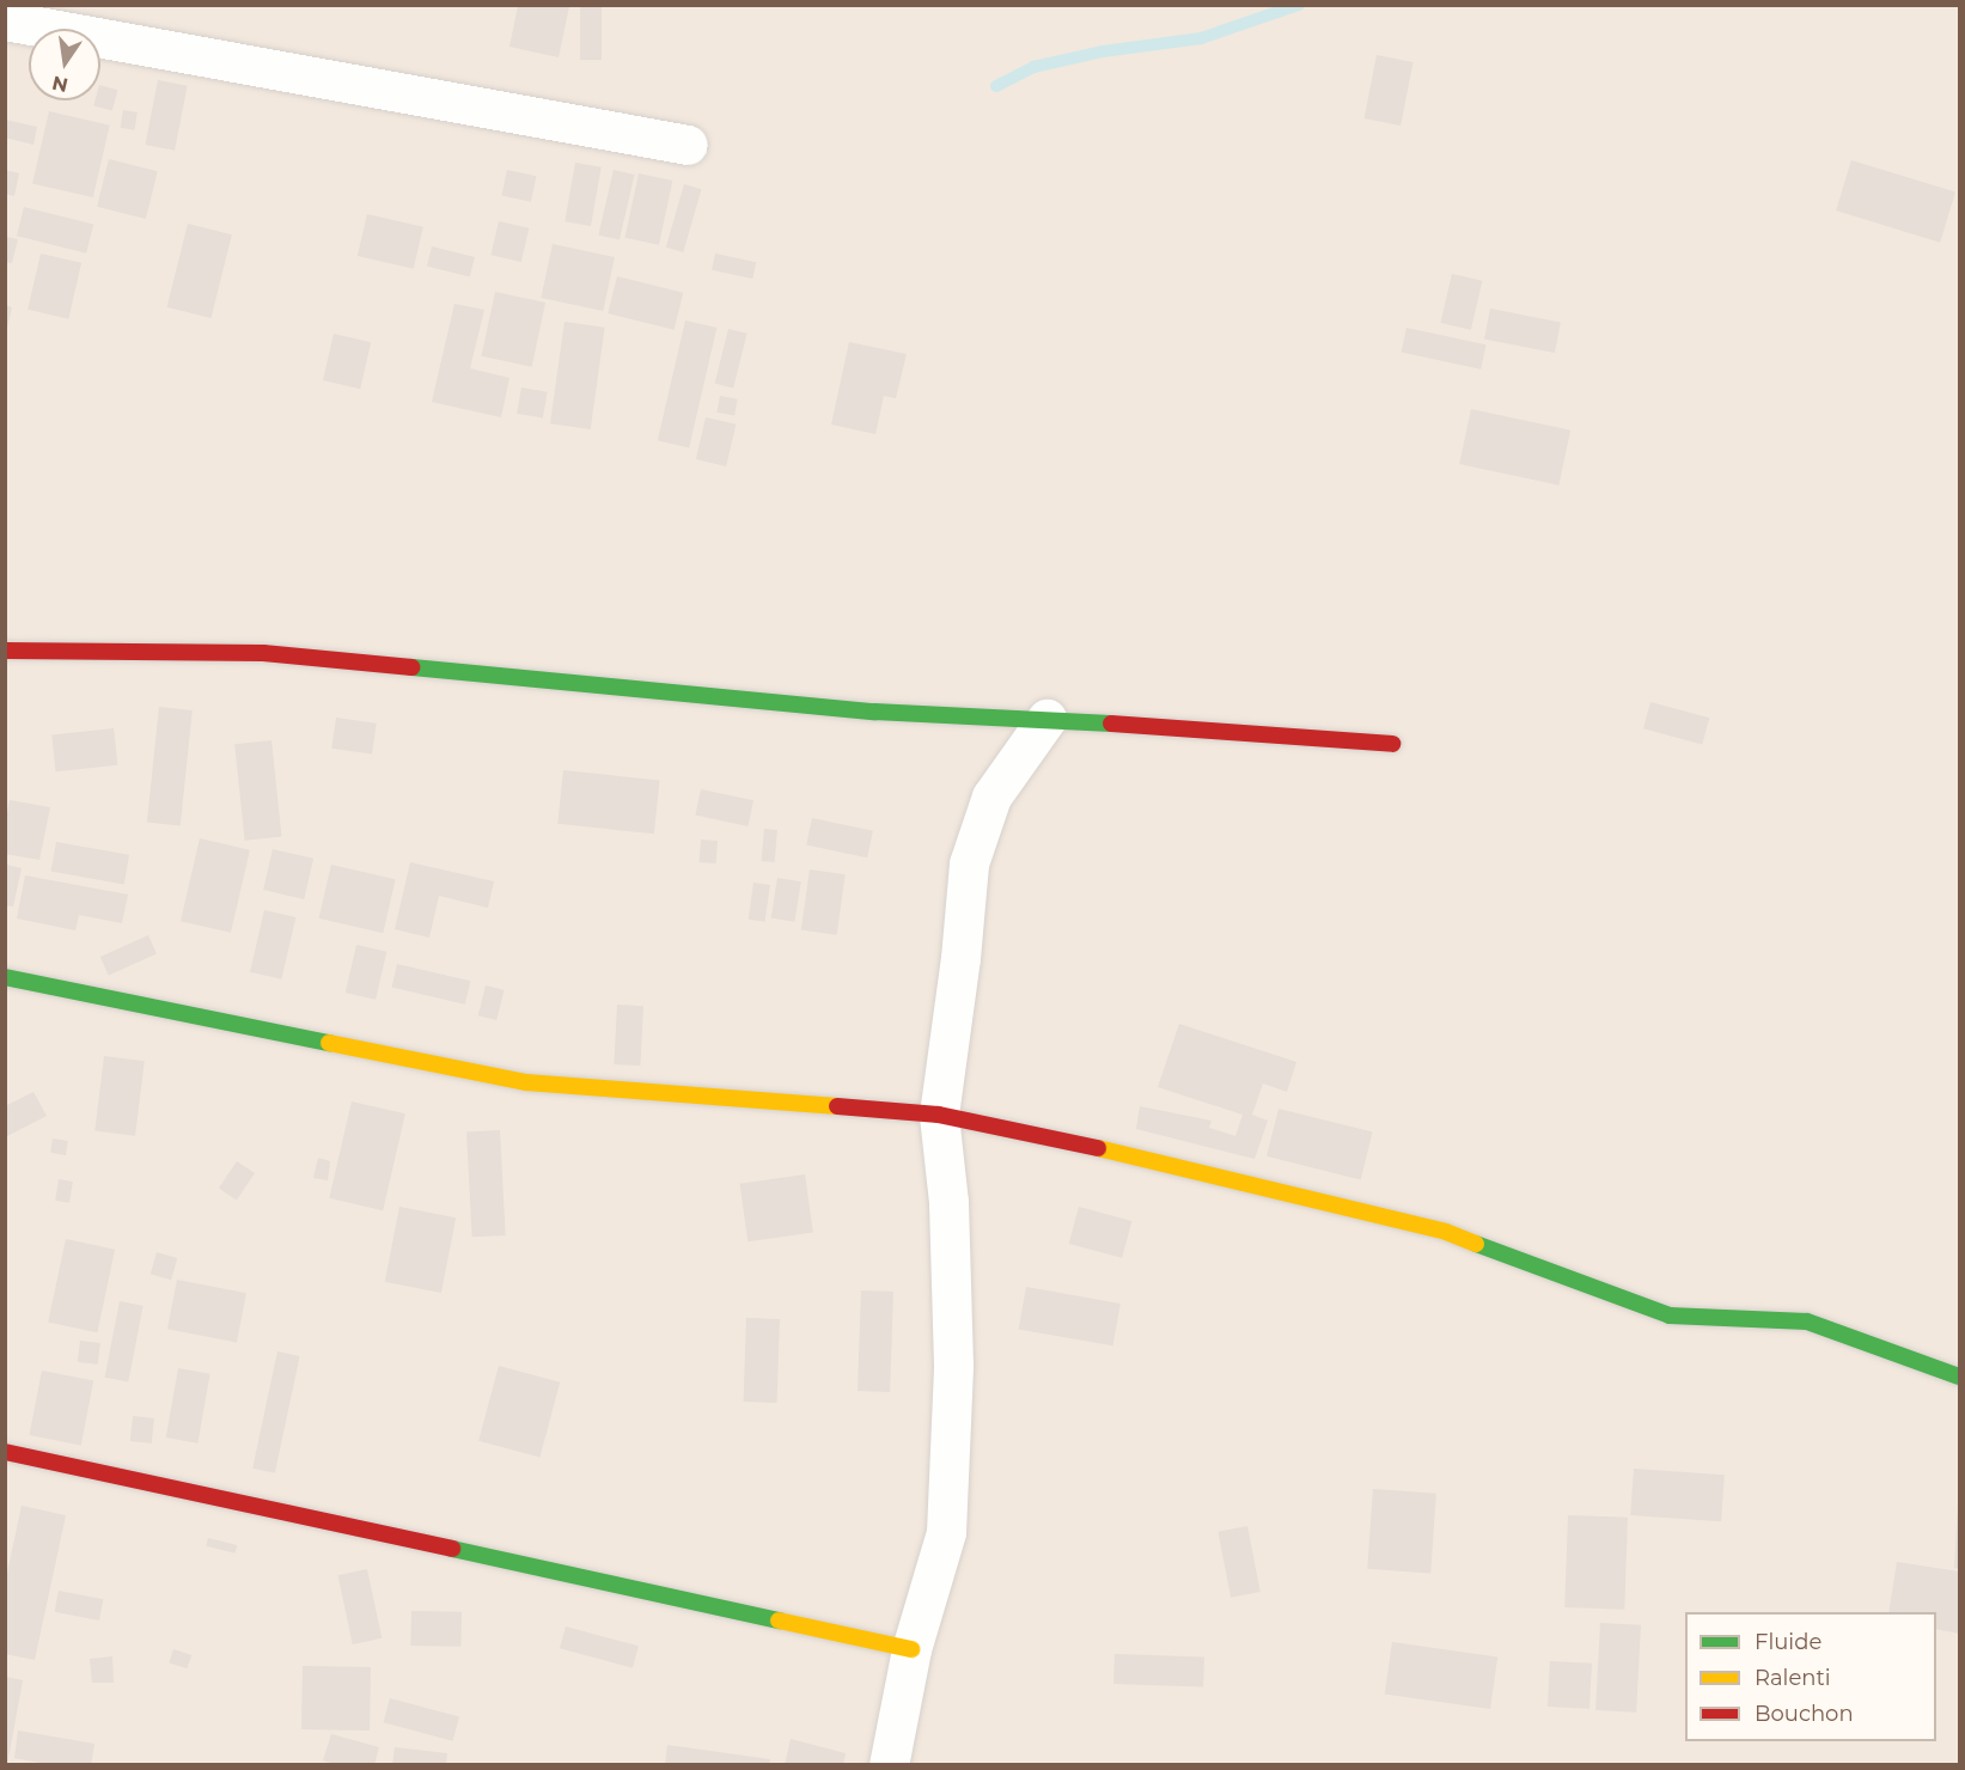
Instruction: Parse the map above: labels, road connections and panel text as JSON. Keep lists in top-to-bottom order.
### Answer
{
  "legend": ["Fluide", "Ralenti", "Bouchon"],
  "north": "bottom"
}
